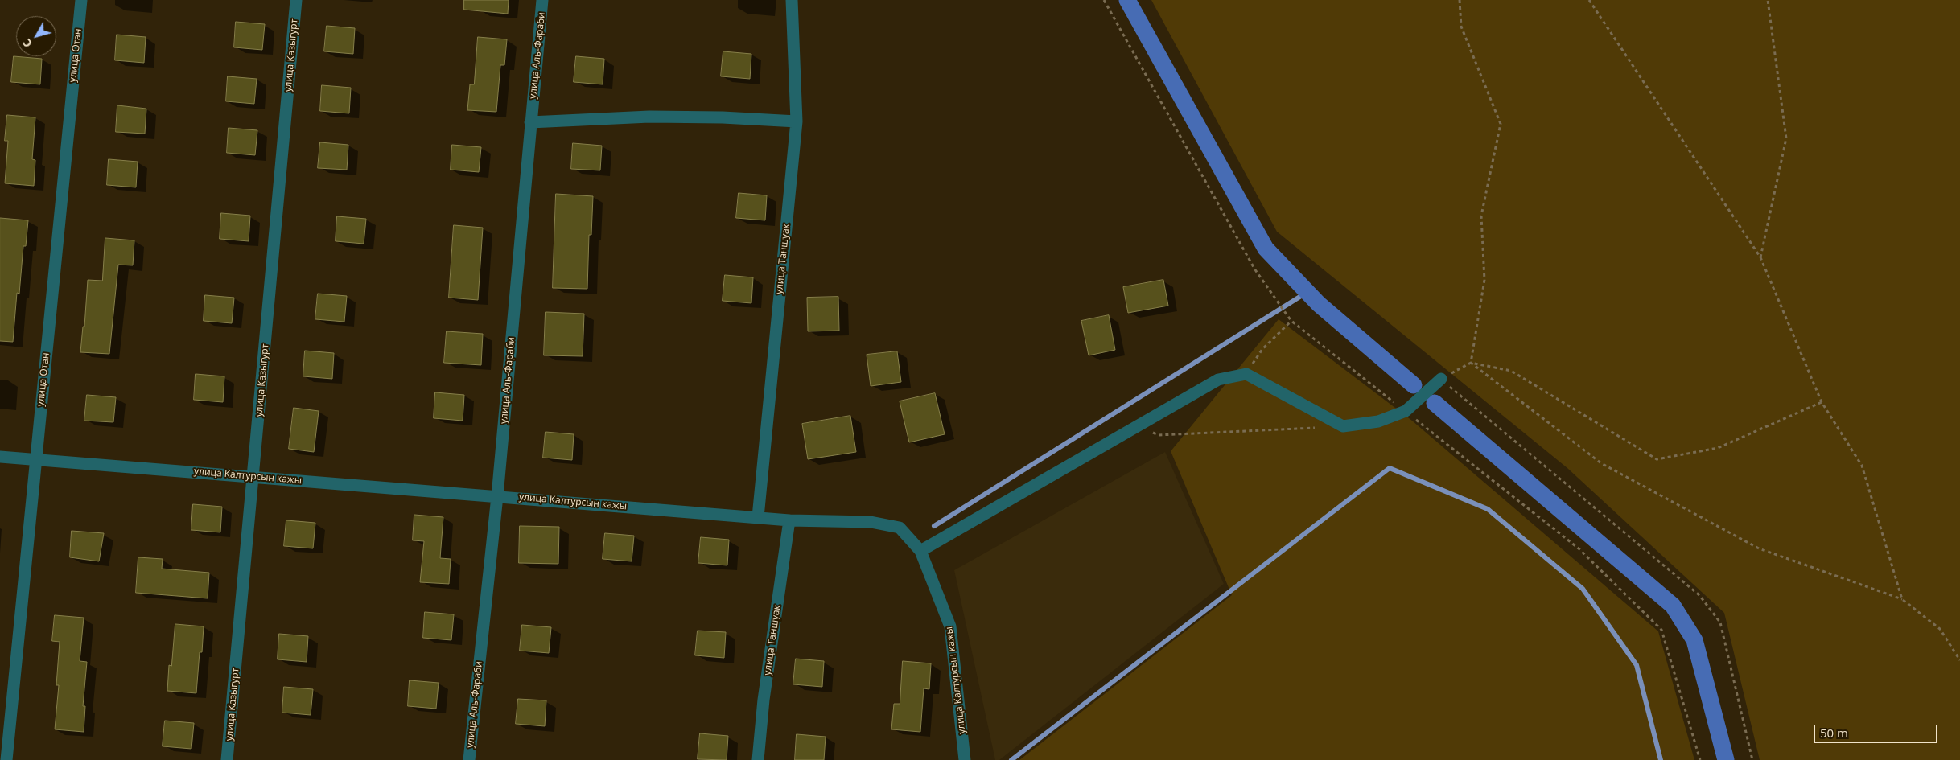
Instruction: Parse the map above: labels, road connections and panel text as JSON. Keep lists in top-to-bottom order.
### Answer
{
  "streets": {
    "street": [
      "улица Отан",
      "улица Казыгурт",
      "улица Аль-Фараби",
      "улица Таншуак",
      "улица Калтурсын кажы"
    ]
  },
  "crossings": [
    ["улица Отан", "улица Калтурсын кажы"],
    ["улица Казыгурт", "улица Калтурсын кажы"],
    ["улица Аль-Фараби", "улица Калтурсын кажы"],
    ["улица Таншуак", "улица Калтурсын кажы"]
  ],
  "scale_bar": "50 m",
  "north": "bottom left"
}
